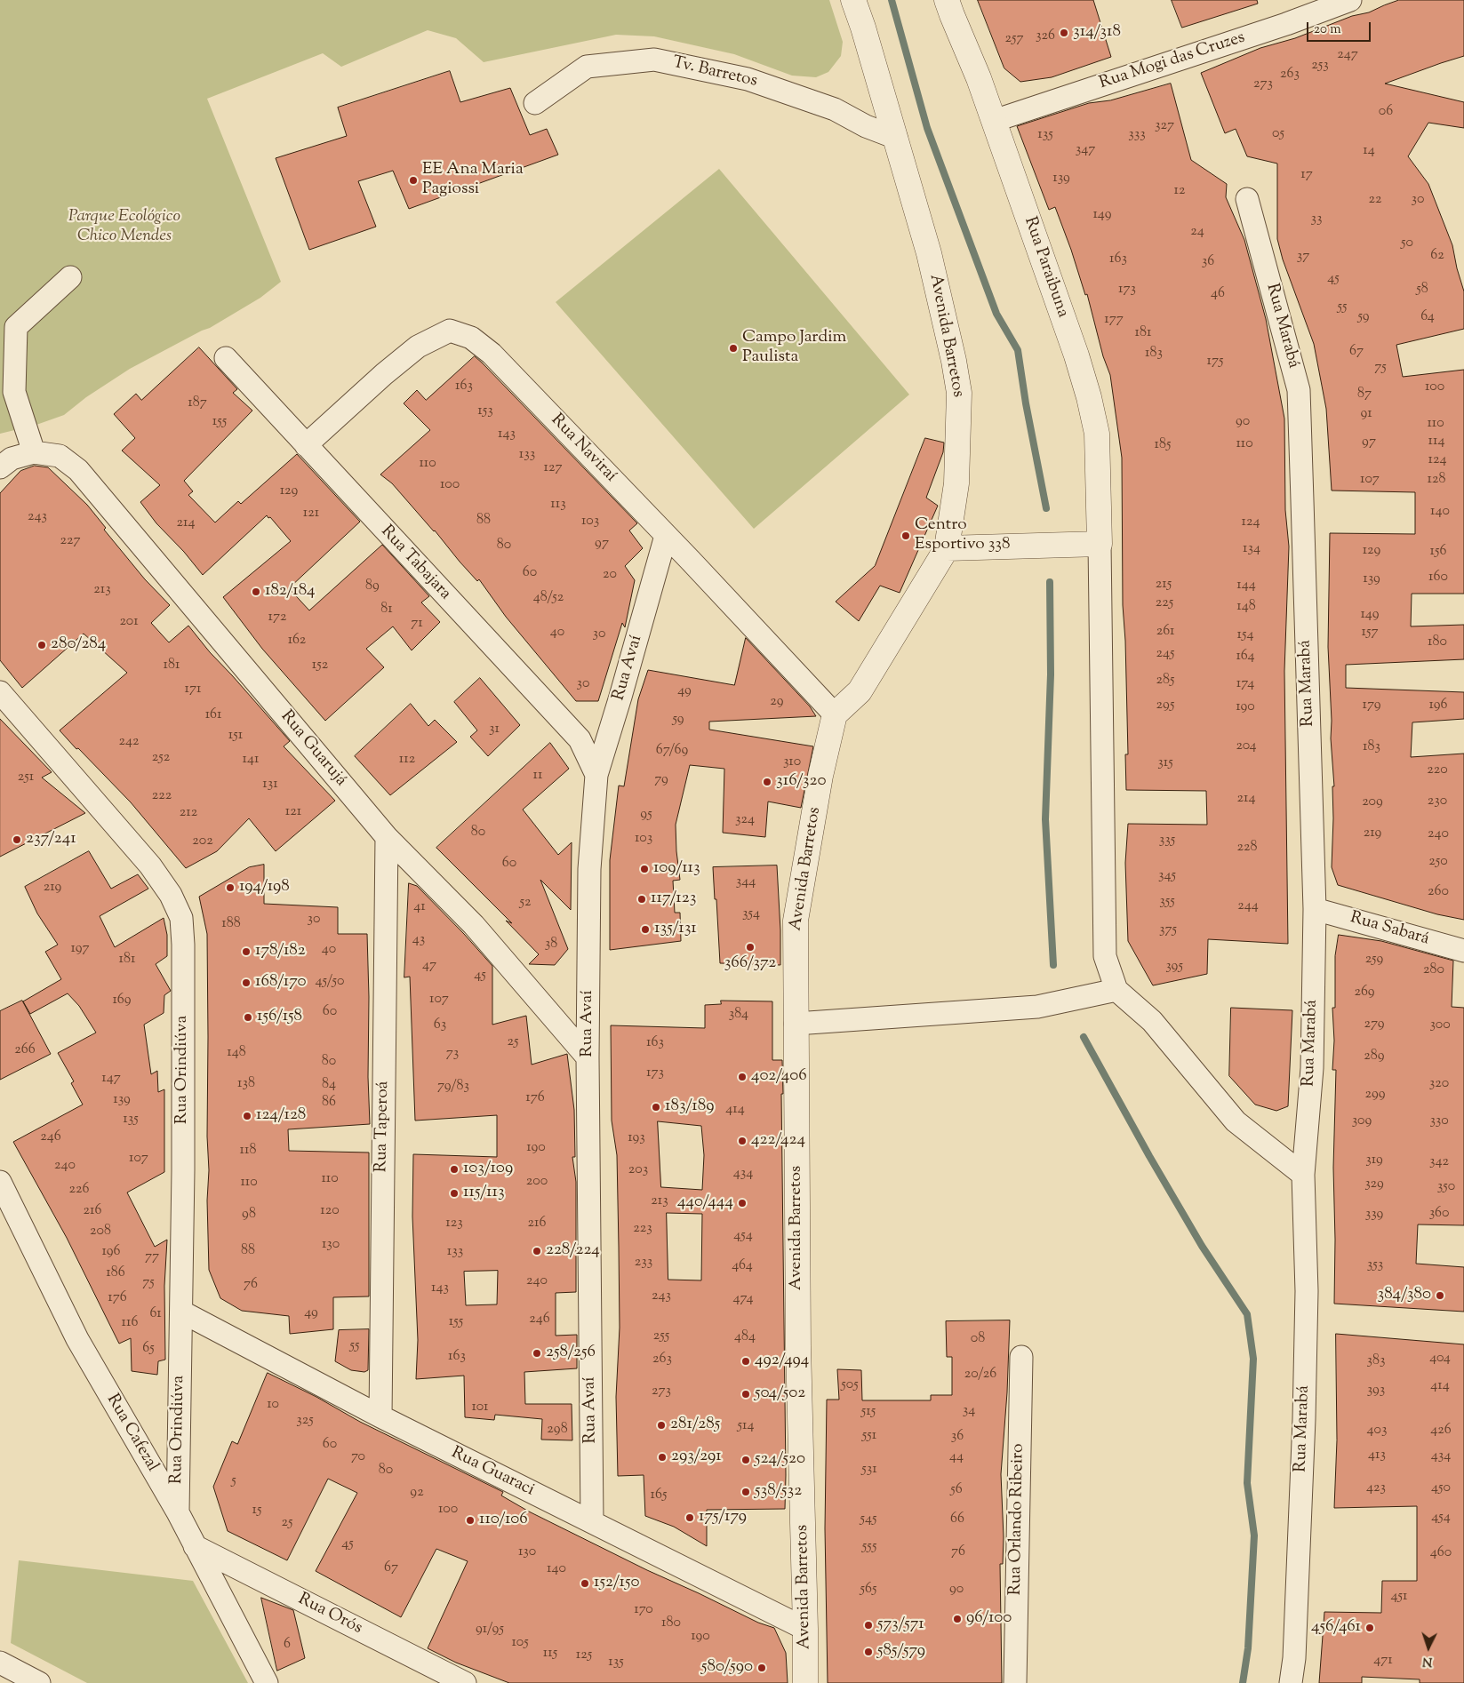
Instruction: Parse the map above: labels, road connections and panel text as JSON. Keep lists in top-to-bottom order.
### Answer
{
  "streets": {
    "street": [
      "Rua Mogi das Cruzes",
      "Tv. Barretos",
      "Rua Paraibuna",
      "Rua Marabá",
      "Avenida Barretos",
      "Rua Naviraí",
      "Rua Tabajara",
      "Rua Avaí",
      "Rua Guarujá",
      "Rua Sabará",
      "Rua Orindiúva",
      "Rua Taperoá",
      "Rua Cafezal",
      "Rua Guaraci",
      "Rua Orlando Ribeiro",
      "Rua Orós"
    ]
  },
  "crossings": [
    ["Rua Mogi das Cruzes", "Rua Paraibuna"],
    ["Tv. Barretos", "Avenida Barretos"],
    ["Rua Marabá", "Rua Sabará"],
    ["Avenida Barretos", "Rua Naviraí"],
    ["Avenida Barretos", "Rua Guaraci"],
    ["Rua Naviraí", "Rua Tabajara"],
    ["Rua Naviraí", "Rua Avaí"],
    ["Rua Tabajara", "Rua Avaí"],
    ["Rua Avaí", "Rua Guarujá"],
    ["Rua Avaí", "Rua Guaraci"],
    ["Rua Guarujá", "Rua Taperoá"],
    ["Rua Orindiúva", "Rua Cafezal"],
    ["Rua Orindiúva", "Rua Guaraci"],
    ["Rua Taperoá", "Rua Guaraci"],
    ["Rua Cafezal", "Rua Orós"]
  ],
  "parks": ["Parque Ecológico Chico Mendes"],
  "places": [
    "314/318",
    "EE Ana Maria Pagiossi",
    "Campo Jardim Paulista",
    "Centro Esportivo 338",
    "182/184",
    "280/284",
    "316/320",
    "237/241",
    "109/113",
    "194/198",
    "117/123",
    "135/131",
    "366/372",
    "178/182",
    "168/170",
    "156/158",
    "402/406",
    "183/189",
    "124/128",
    "422/424",
    "103/109",
    "115/113",
    "440/444",
    "228/224",
    "384/380",
    "258/256",
    "492/494",
    "504/502",
    "281/285",
    "293/291",
    "524/520",
    "538/532",
    "175/179",
    "110/106",
    "152/150",
    "96/100",
    "573/571",
    "456/461",
    "585/579",
    "580/590"
  ],
  "house_numbers": [
    "326",
    "257",
    "247",
    "253",
    "263",
    "273",
    "06",
    "327",
    "05",
    "135",
    "333",
    "347",
    "14",
    "17",
    "139",
    "12",
    "22",
    "30",
    "149",
    "33",
    "24",
    "50",
    "62",
    "37",
    "163",
    "36",
    "45",
    "173",
    "58",
    "46",
    "55",
    "59",
    "64",
    "177",
    "181",
    "67",
    "183",
    "175",
    "75",
    "163",
    "100",
    "87",
    "187",
    "153",
    "91",
    "155",
    "90",
    "110",
    "143",
    "114",
    "97",
    "110",
    "185",
    "133",
    "124",
    "110",
    "127",
    "107",
    "128",
    "100",
    "129",
    "113",
    "140",
    "121",
    "243",
    "88",
    "103",
    "124",
    "214",
    "227",
    "97",
    "80",
    "134",
    "129",
    "156",
    "60",
    "20",
    "160",
    "139",
    "215",
    "144",
    "89",
    "213",
    "48/52",
    "225",
    "148",
    "81",
    "149",
    "172",
    "201",
    "71",
    "261",
    "40",
    "157",
    "30",
    "154",
    "162",
    "180",
    "245",
    "164",
    "181",
    "152",
    "285",
    "30",
    "174",
    "171",
    "49",
    "29",
    "295",
    "179",
    "196",
    "190",
    "161",
    "59",
    "31",
    "151",
    "242",
    "204",
    "183",
    "67/69",
    "252",
    "141",
    "112",
    "310",
    "315",
    "220",
    "11",
    "251",
    "79",
    "131",
    "222",
    "214",
    "230",
    "209",
    "121",
    "212",
    "95",
    "324",
    "80",
    "219",
    "240",
    "103",
    "335",
    "202",
    "228",
    "250",
    "60",
    "345",
    "344",
    "219",
    "260",
    "355",
    "52",
    "244",
    "41",
    "354",
    "30",
    "188",
    "375",
    "43",
    "38",
    "197",
    "40",
    "181",
    "259",
    "47",
    "395",
    "280",
    "45",
    "45/50",
    "269",
    "107",
    "169",
    "60",
    "384",
    "279",
    "63",
    "300",
    "25",
    "163",
    "266",
    "148",
    "73",
    "289",
    "80",
    "173",
    "147",
    "138",
    "320",
    "84",
    "79/83",
    "299",
    "176",
    "139",
    "86",
    "414",
    "135",
    "309",
    "330",
    "246",
    "193",
    "190",
    "118",
    "107",
    "319",
    "342",
    "240",
    "203",
    "434",
    "110",
    "200",
    "110",
    "329",
    "350",
    "226",
    "213",
    "216",
    "120",
    "360",
    "98",
    "339",
    "123",
    "216",
    "223",
    "208",
    "454",
    "130",
    "88",
    "196",
    "133",
    "77",
    "233",
    "353",
    "464",
    "186",
    "240",
    "75",
    "76",
    "143",
    "243",
    "176",
    "474",
    "49",
    "61",
    "246",
    "155",
    "116",
    "255",
    "484",
    "08",
    "55",
    "65",
    "163",
    "404",
    "263",
    "383",
    "20/26",
    "505",
    "414",
    "393",
    "273",
    "10",
    "101",
    "34",
    "515",
    "325",
    "514",
    "298",
    "403",
    "426",
    "551",
    "36",
    "60",
    "413",
    "434",
    "70",
    "44",
    "531",
    "80",
    "5",
    "423",
    "450",
    "56",
    "92",
    "165",
    "100",
    "15",
    "454",
    "545",
    "66",
    "25",
    "45",
    "555",
    "130",
    "76",
    "460",
    "67",
    "140",
    "565",
    "90",
    "451",
    "170",
    "180",
    "91/95",
    "190",
    "105",
    "6",
    "115",
    "125",
    "471",
    "135"
  ],
  "scale_bar": "20 m",
  "north": "bottom"
}
